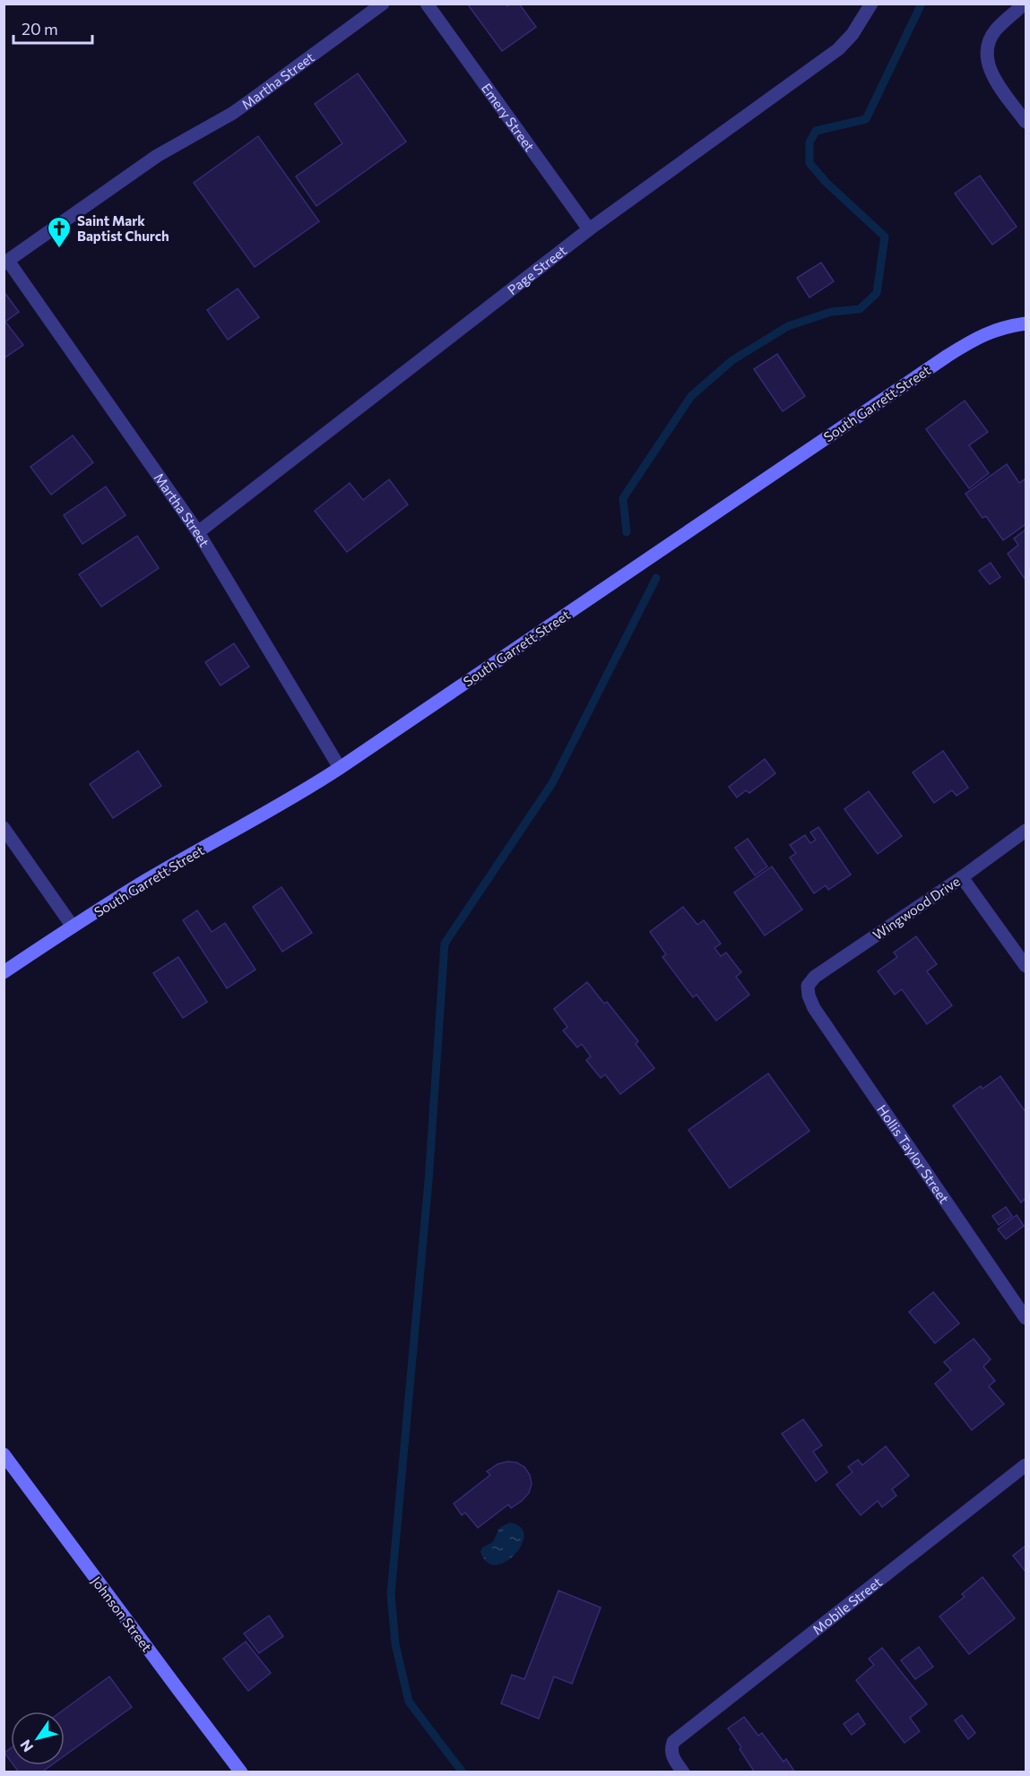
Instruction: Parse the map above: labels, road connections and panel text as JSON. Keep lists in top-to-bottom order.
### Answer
{
  "streets": {
    "street": [
      "Martha Street",
      "Emery Street",
      "Page Street",
      "South Garrett Street",
      "Wingwood Drive",
      "Hollis Taylor Street",
      "Mobile Street",
      "Johnson Street"
    ]
  },
  "crossings": [
    ["Martha Street", "Page Street"],
    ["Martha Street", "South Garrett Street"],
    ["Emery Street", "Page Street"],
    ["Wingwood Drive", "Hollis Taylor Street"]
  ],
  "places": {
    "church": ["Saint Mark Baptist Church"]
  },
  "scale_bar": "20 m",
  "north": "bottom left"
}
